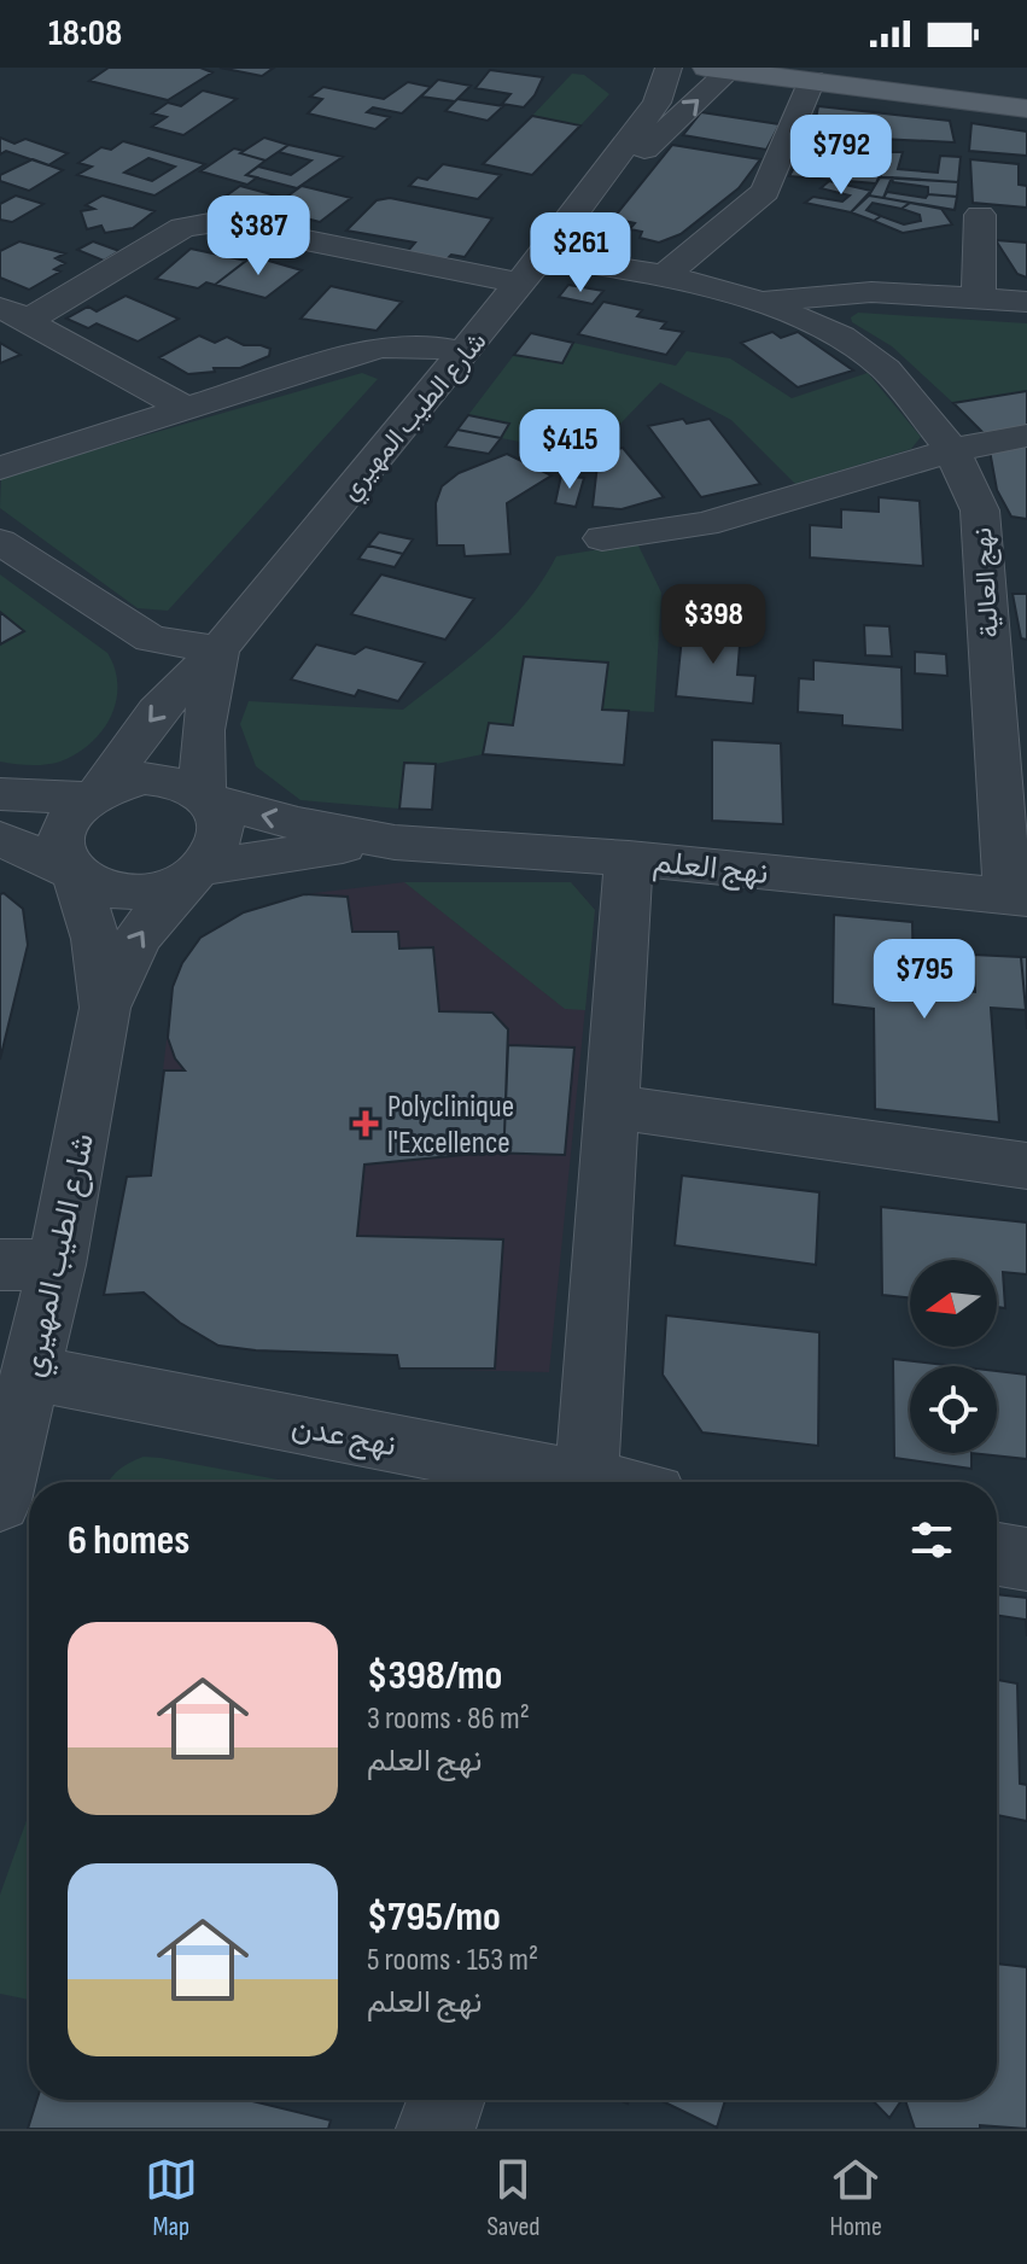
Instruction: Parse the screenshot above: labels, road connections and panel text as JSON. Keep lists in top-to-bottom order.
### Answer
{
  "streets": {
    "street": [
      "شارع الطيب المهيري",
      "نهج العالية",
      "نهج العلم",
      "نهج عدن"
    ]
  },
  "crossings": [
    ["شارع الطيب المهيري", "نهج العالية"],
    ["شارع الطيب المهيري", "نهج العلم"],
    ["شارع الطيب المهيري", "نهج عدن"],
    ["نهج العالية", "نهج العلم"]
  ],
  "places": {
    "health": ["Polyclinique l'Excellence"]
  },
  "north": "left",
  "page": {
    "status": "18:08",
    "price": [
      "$792",
      "$387",
      "$261",
      "$415",
      "$398",
      "$795"
    ],
    "heading": "6 homes",
    "list": [
      {
        "name": "$398/mo",
        "note": "3 rooms · 86 m² · نهج العلم"
      },
      {
        "name": "$795/mo",
        "note": "5 rooms · 153 m² · نهج العلم"
      }
    ],
    "tabs": ["Map", "Saved", "Home"]
  }
}
